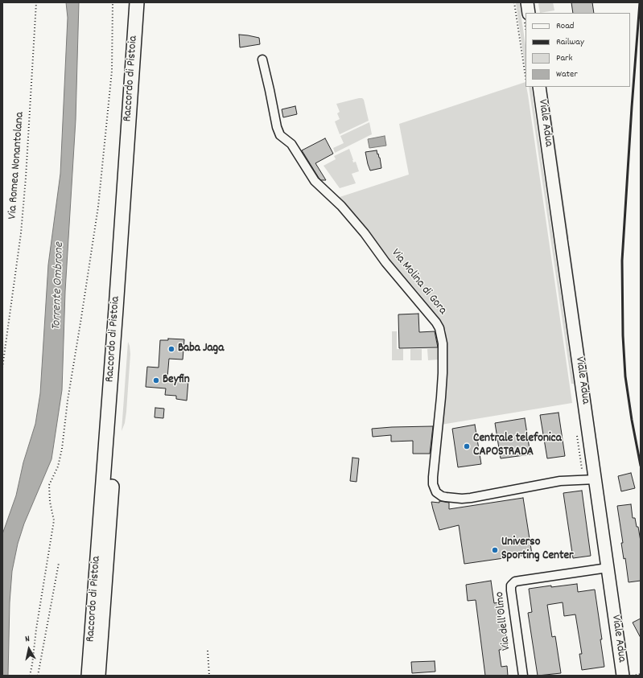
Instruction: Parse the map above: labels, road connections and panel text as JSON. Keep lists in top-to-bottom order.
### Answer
{
  "streets": {
    "highway": ["Raccordo di Pistoia"],
    "main road": ["Viale Adua"],
    "street": ["Via Molina di Gora", "Via dell'Olmo"],
    "path": ["Via Romea Nonantolana"]
  },
  "crossings": [
    ["Viale Adua", "Via Molina di Gora"],
    ["Viale Adua", "Via dell'Olmo"]
  ],
  "water": ["Torrente Ombrone"],
  "places": [
    "Baba Jaga",
    "Beyfin",
    "Centrale telefonica CAPOSTRADA",
    "Universo Sporting Center"
  ],
  "legend": [
    "Road",
    "Railway",
    "Park",
    "Water"
  ],
  "north": "top"
}
